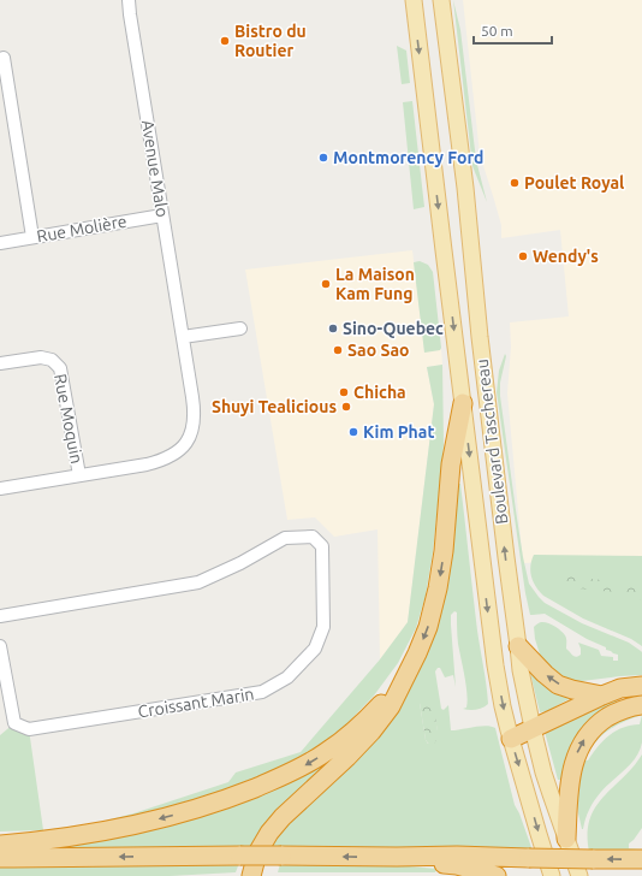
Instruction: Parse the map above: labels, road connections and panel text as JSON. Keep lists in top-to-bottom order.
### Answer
{
  "streets": {
    "main road": ["Boulevard Taschereau"],
    "street": [
      "Avenue Malo",
      "Rue Molière",
      "Rue Moquin",
      "Croissant Marin"
    ]
  },
  "crossings": [
    ["Avenue Malo", "Rue Molière"],
    ["Avenue Malo", "Rue Moquin"]
  ],
  "places": [
    "Bistro du Routier",
    "Montmorency Ford",
    "Poulet Royal",
    "Wendy's",
    "La Maison Kam Fung",
    "Sino-Quebec",
    "Sao Sao",
    "Chicha",
    "Shuyi Tealicious",
    "Kim Phat"
  ],
  "scale_bar": "50 m"
}
